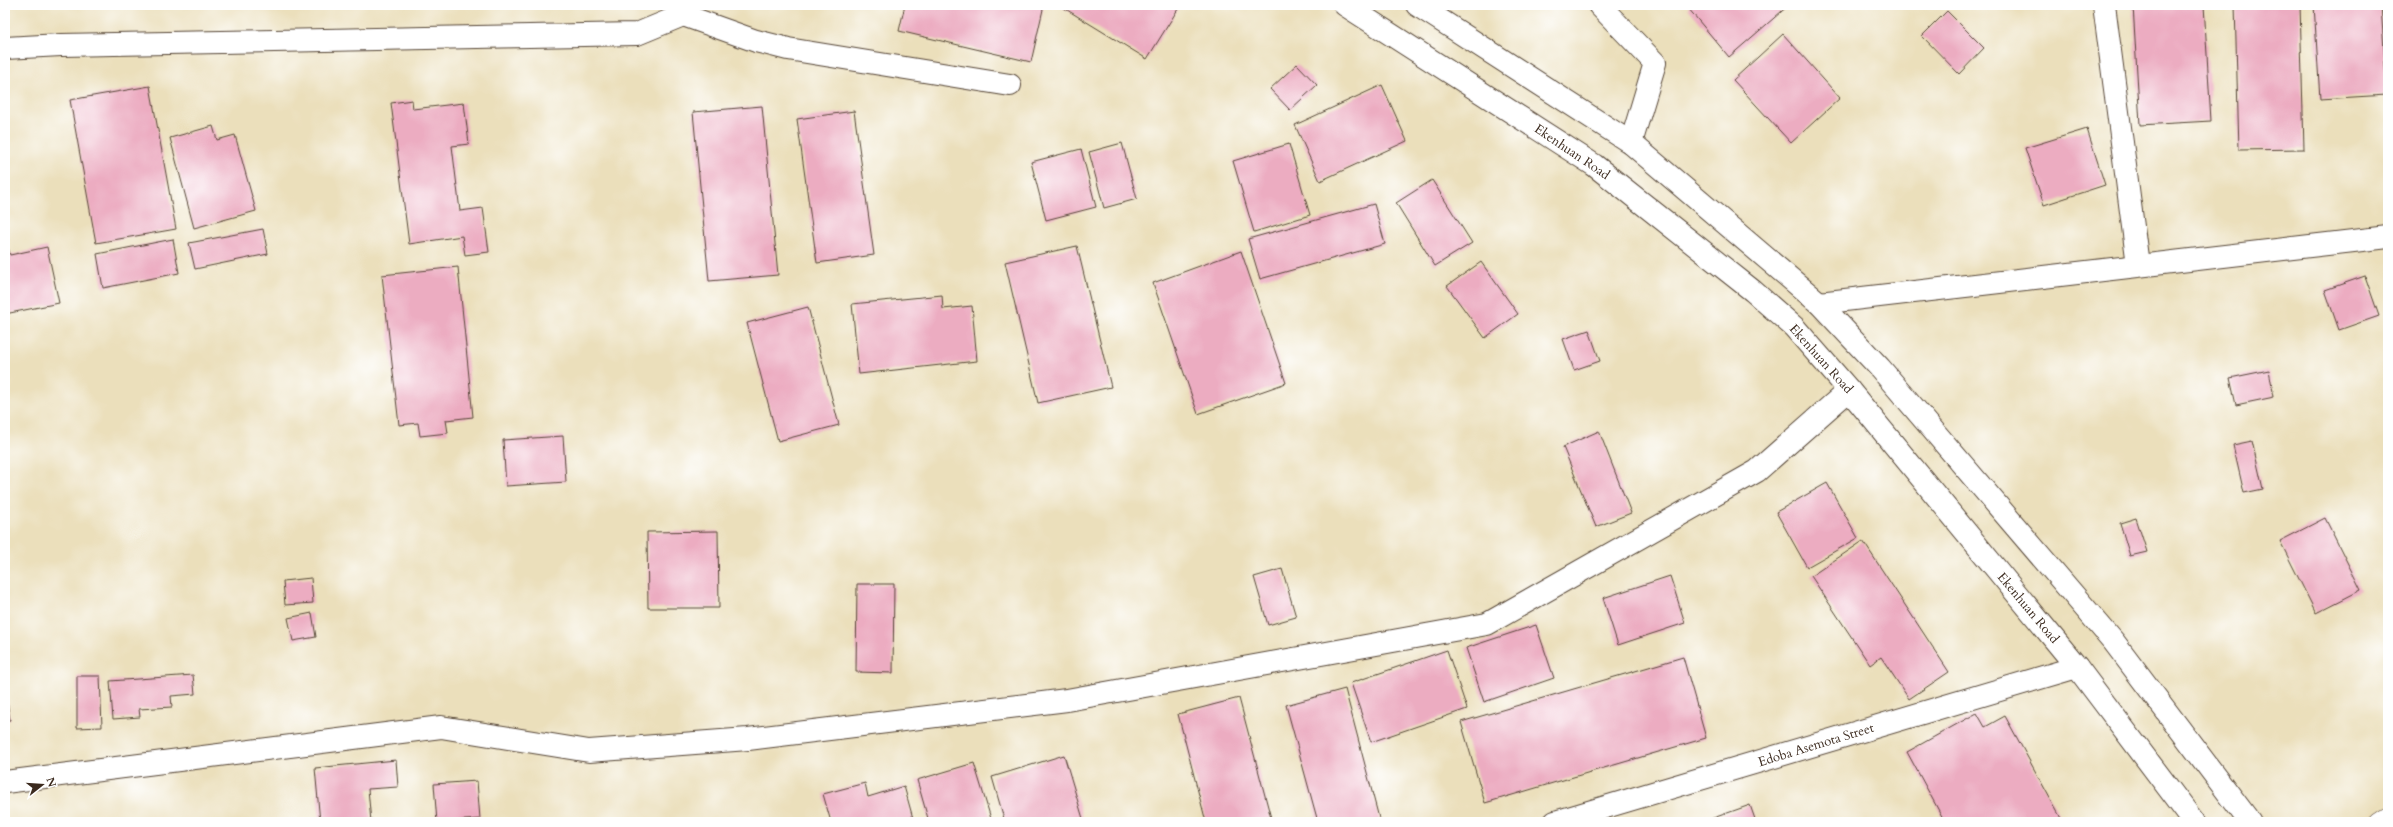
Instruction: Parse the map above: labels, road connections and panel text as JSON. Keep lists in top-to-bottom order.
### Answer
{
  "streets": {
    "street": ["Ekenhuan Road", "Edoba Asemota Street"]
  },
  "crossings": [
    ["Ekenhuan Road", "Edoba Asemota Street"]
  ],
  "north": "right"
}
